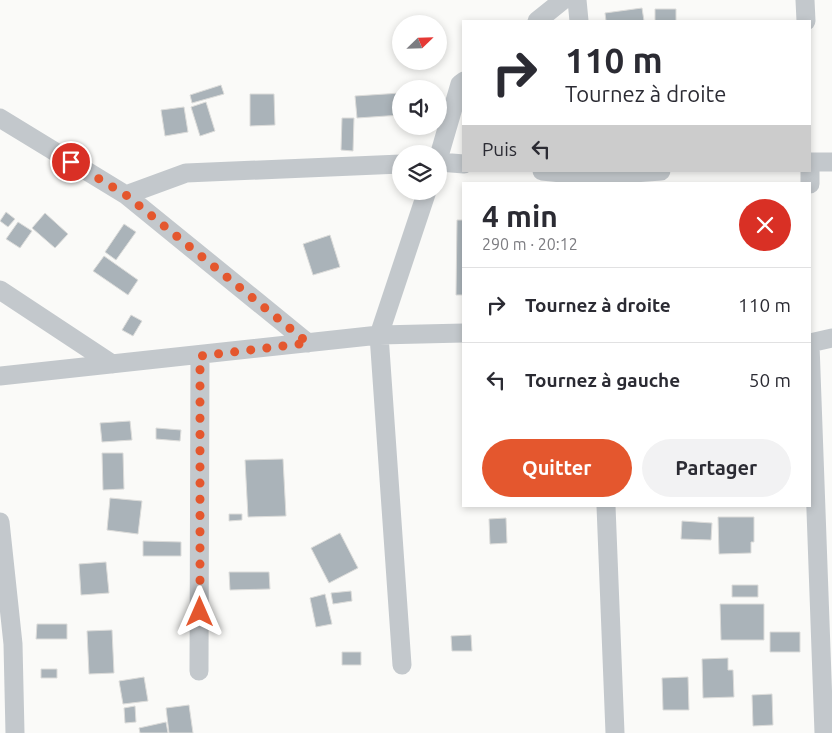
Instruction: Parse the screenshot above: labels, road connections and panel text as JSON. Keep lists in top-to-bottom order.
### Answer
{
  "north": "top right",
  "page": {
    "turn": ["110 m", "Tournez à droite"],
    "then": "Puis",
    "heading": ["4 min", "290 m · 20:12"],
    "list": [
      {
        "name": "Tournez à droite",
        "value": "110 m"
      },
      {
        "name": "Tournez à gauche",
        "value": "50 m"
      }
    ],
    "buttons": ["Quitter", "Partager"]
  }
}
